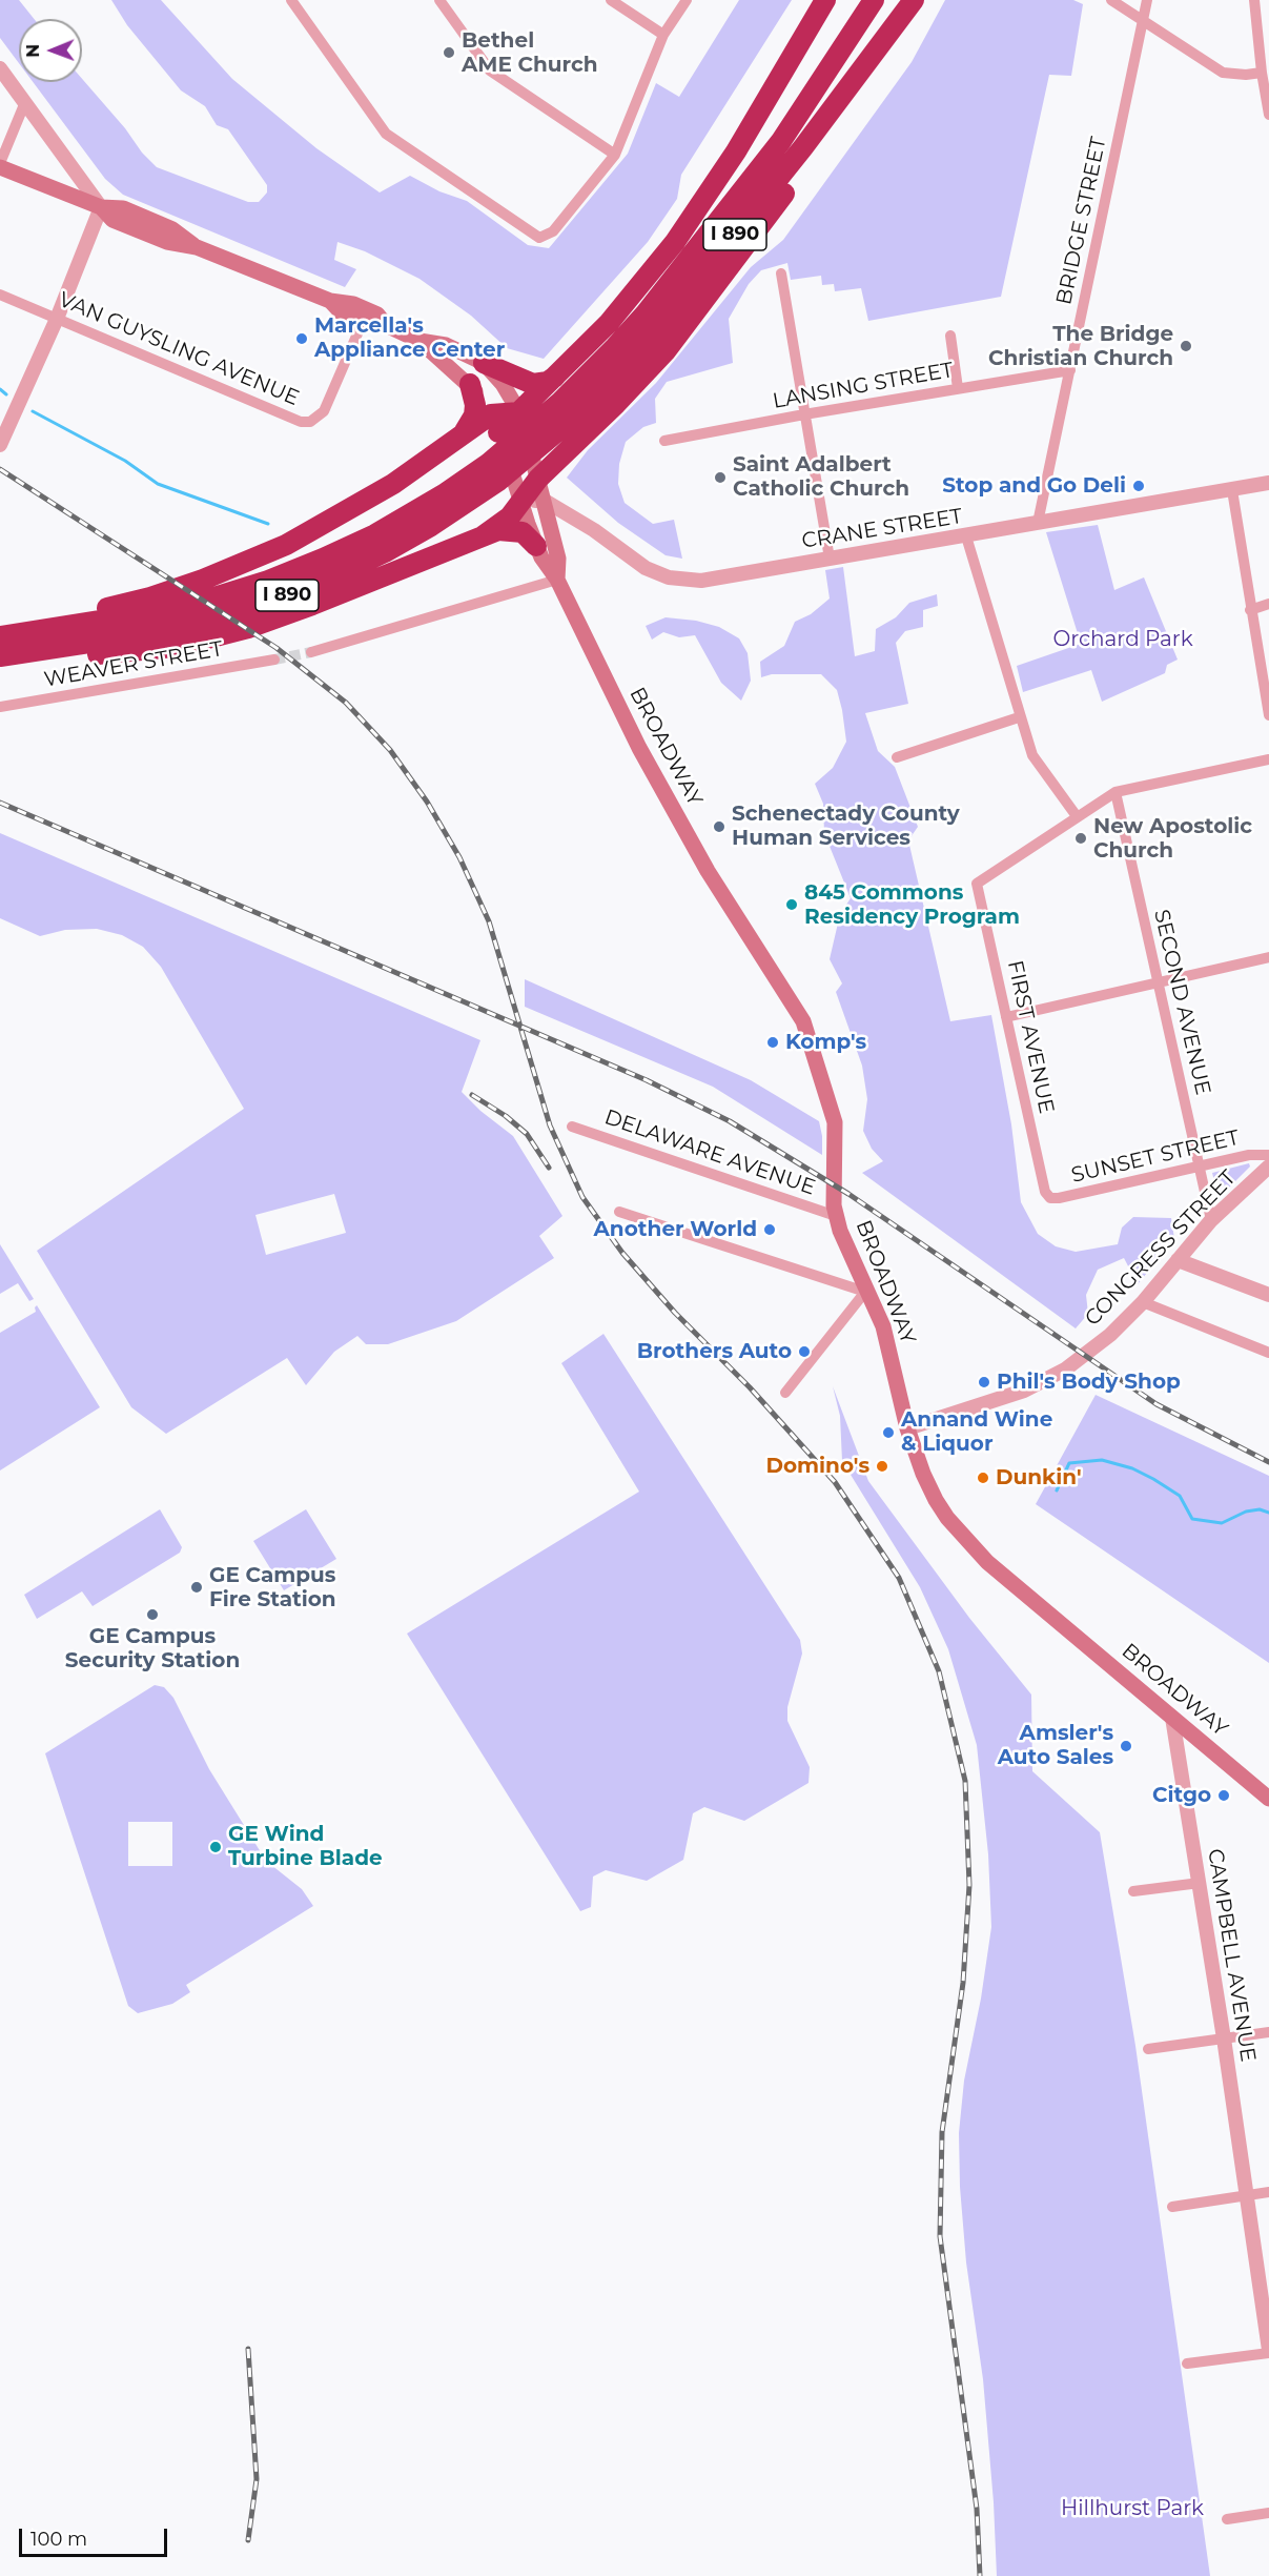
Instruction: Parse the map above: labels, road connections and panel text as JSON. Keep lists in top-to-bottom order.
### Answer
{
  "streets": {
    "highway": ["I 890"],
    "main road": ["BROADWAY"],
    "street": [
      "BRIDGE STREET",
      "VAN GUYSLING AVENUE",
      "LANSING STREET",
      "CRANE STREET",
      "WEAVER STREET",
      "SECOND AVENUE",
      "FIRST AVENUE",
      "DELAWARE AVENUE",
      "SUNSET STREET",
      "CONGRESS STREET",
      "CAMPBELL AVENUE"
    ]
  },
  "crossings": [
    ["BRIDGE STREET", "LANSING STREET"],
    ["BRIDGE STREET", "CRANE STREET"],
    ["I 890", "BROADWAY"],
    ["VAN GUYSLING AVENUE", "BROADWAY"],
    ["CRANE STREET", "BROADWAY"],
    ["BROADWAY", "DELAWARE AVENUE"],
    ["BROADWAY", "CONGRESS STREET"],
    ["BROADWAY", "CAMPBELL AVENUE"],
    ["SECOND AVENUE", "SUNSET STREET"],
    ["SECOND AVENUE", "CONGRESS STREET"],
    ["FIRST AVENUE", "SUNSET STREET"]
  ],
  "parks": ["Orchard Park", "Hillhurst Park"],
  "places": [
    "Bethel AME Church",
    "Marcella's Appliance Center",
    "The Bridge Christian Church",
    "Saint Adalbert Catholic Church",
    "Stop and Go Deli",
    "Schenectady County Human Services",
    "New Apostolic Church",
    "845 Commons Residency Program",
    "Komp's",
    "Another World",
    "Brothers Auto",
    "Phil's Body Shop",
    "Annand Wine & Liquor",
    "Domino's",
    "Dunkin'",
    "GE Campus Fire Station",
    "GE Campus Security Station",
    "Amsler's Auto Sales",
    "Citgo",
    "GE Wind Turbine Blade"
  ],
  "scale_bar": "100 m",
  "north": "left"
}
